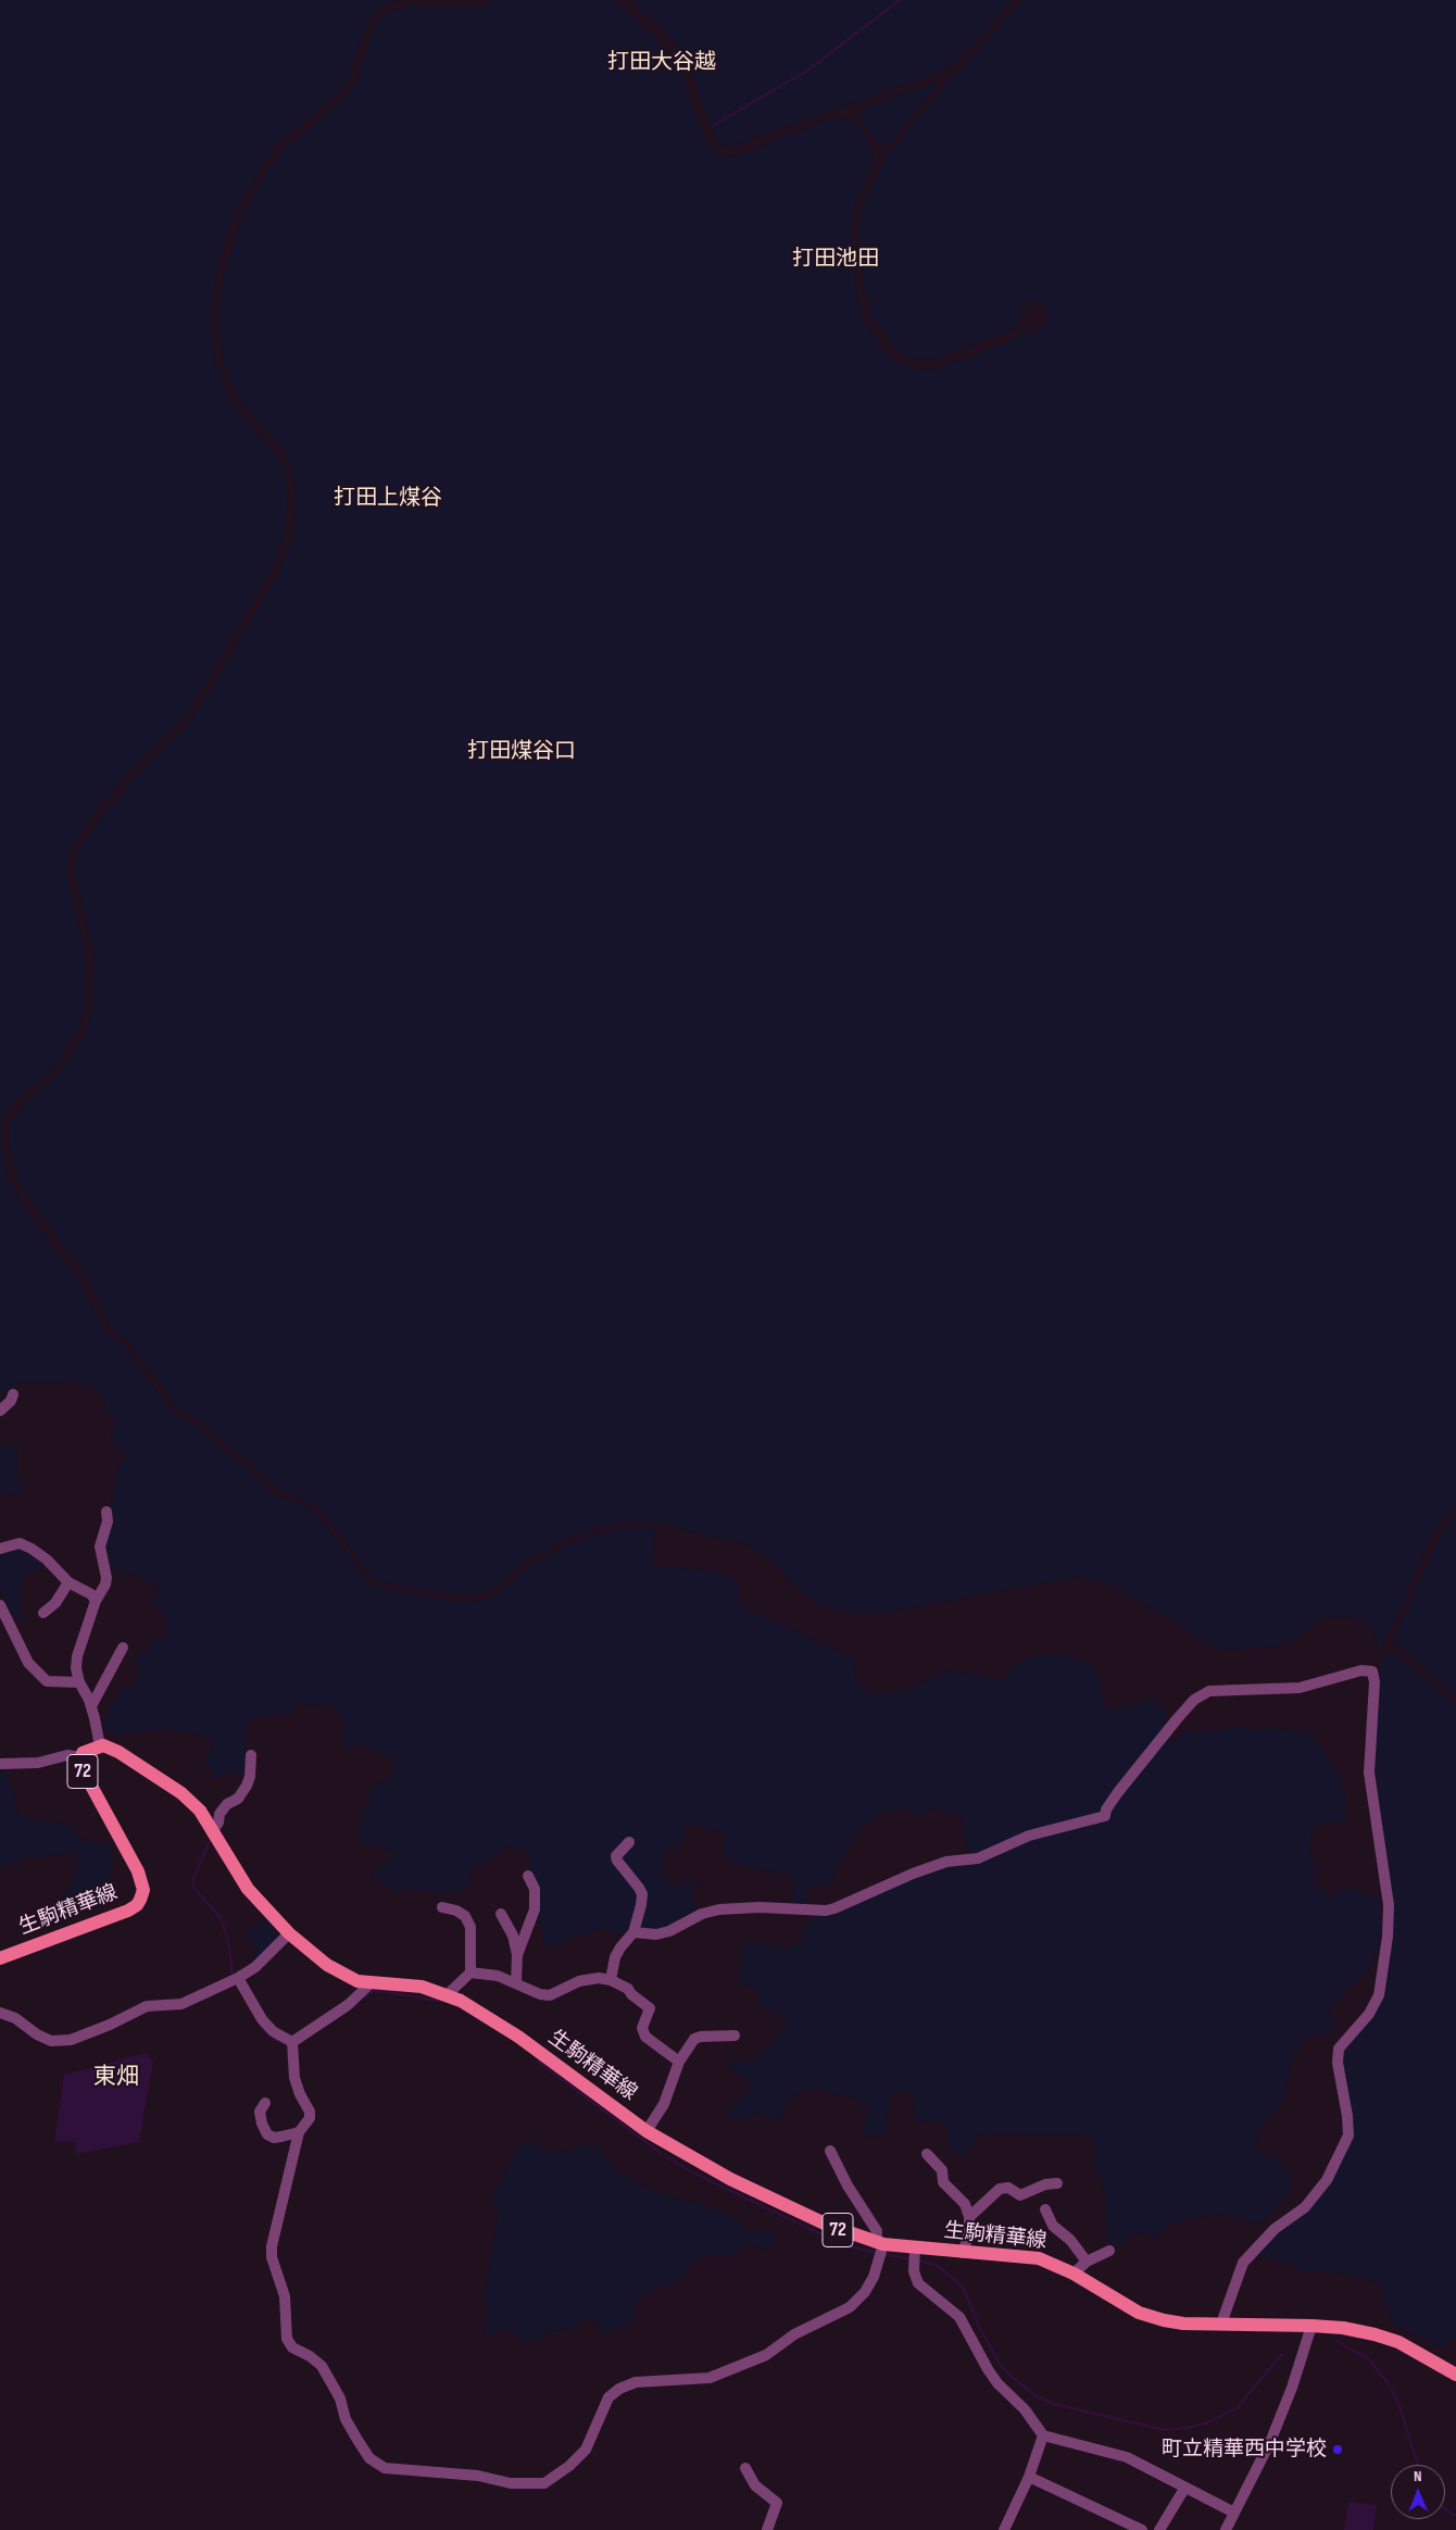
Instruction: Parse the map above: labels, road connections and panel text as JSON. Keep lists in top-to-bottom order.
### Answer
{
  "streets": {
    "main road": ["72", "生駒精華線"]
  },
  "crossings": [
    ["72", "生駒精華線"]
  ],
  "districts": [
    "打田大谷越",
    "打田池田",
    "打田上煤谷",
    "打田煤谷口",
    "東畑"
  ],
  "places": ["町立精華西中学校"],
  "north": "top"
}
